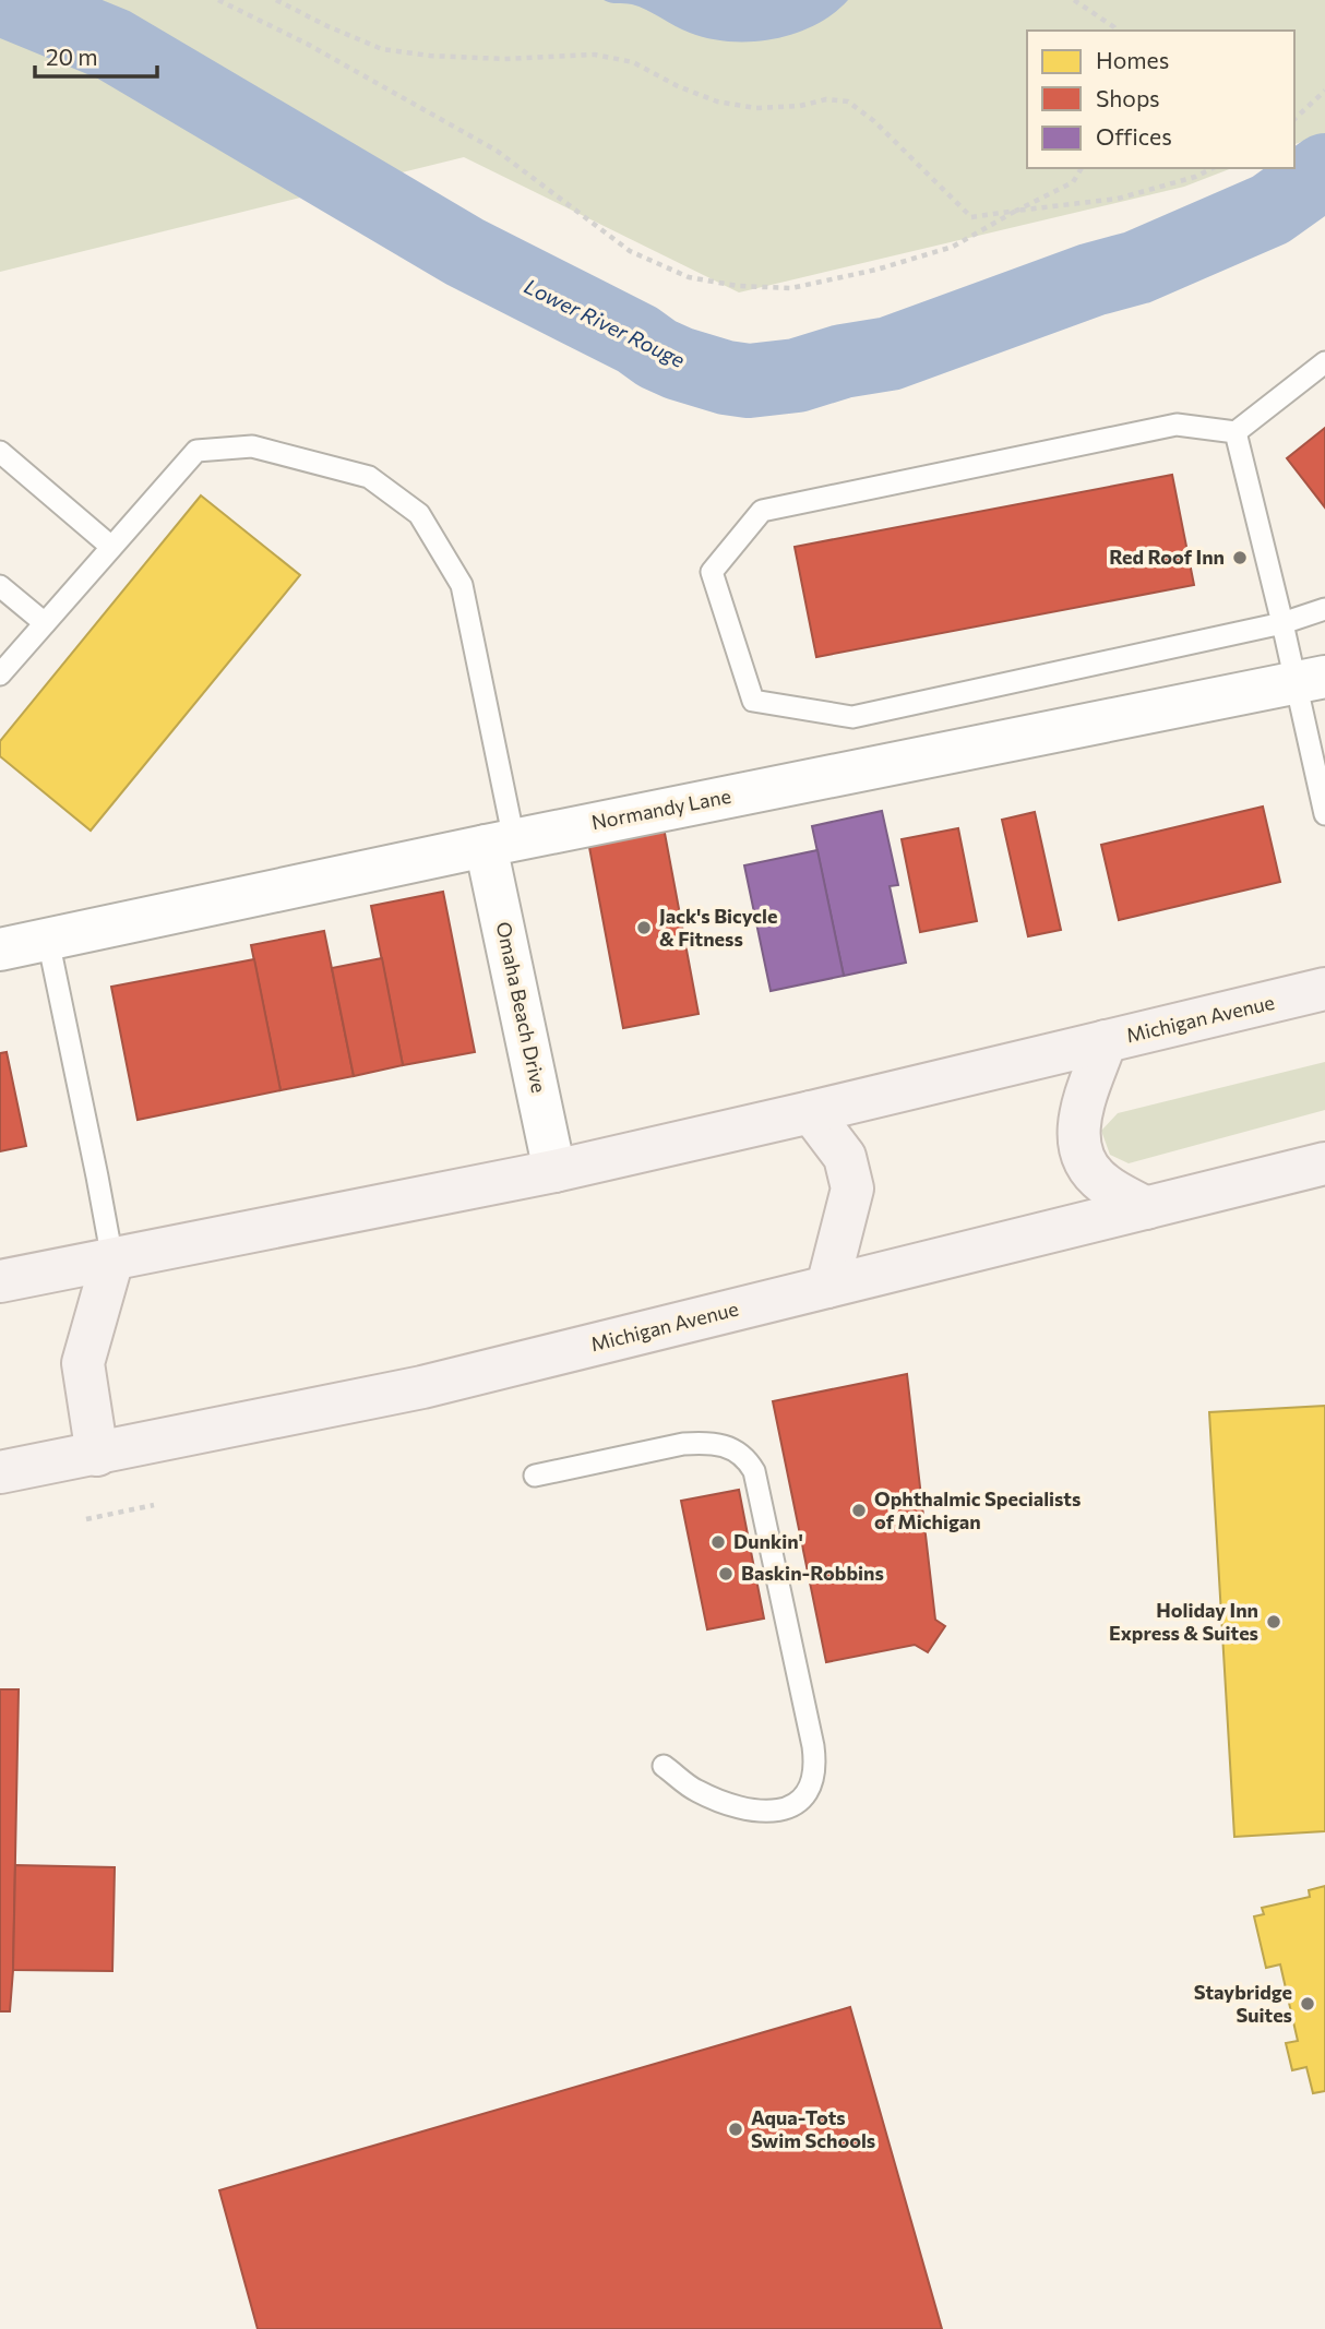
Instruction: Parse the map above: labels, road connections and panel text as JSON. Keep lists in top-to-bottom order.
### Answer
{
  "streets": {
    "main road": ["Michigan Avenue"],
    "street": ["Normandy Lane", "Omaha Beach Drive"]
  },
  "crossings": [
    ["Normandy Lane", "Omaha Beach Drive"],
    ["Omaha Beach Drive", "Michigan Avenue"]
  ],
  "water": ["Lower River Rouge"],
  "places": [
    "Red Roof Inn",
    "Jack's Bicycle & Fitness",
    "Ophthalmic Specialists of Michigan",
    "Dunkin'",
    "Baskin-Robbins",
    "Holiday Inn Express & Suites",
    "Staybridge Suites",
    "Aqua-Tots Swim Schools"
  ],
  "legend": ["Homes", "Shops", "Offices"],
  "scale_bar": "20 m"
}
